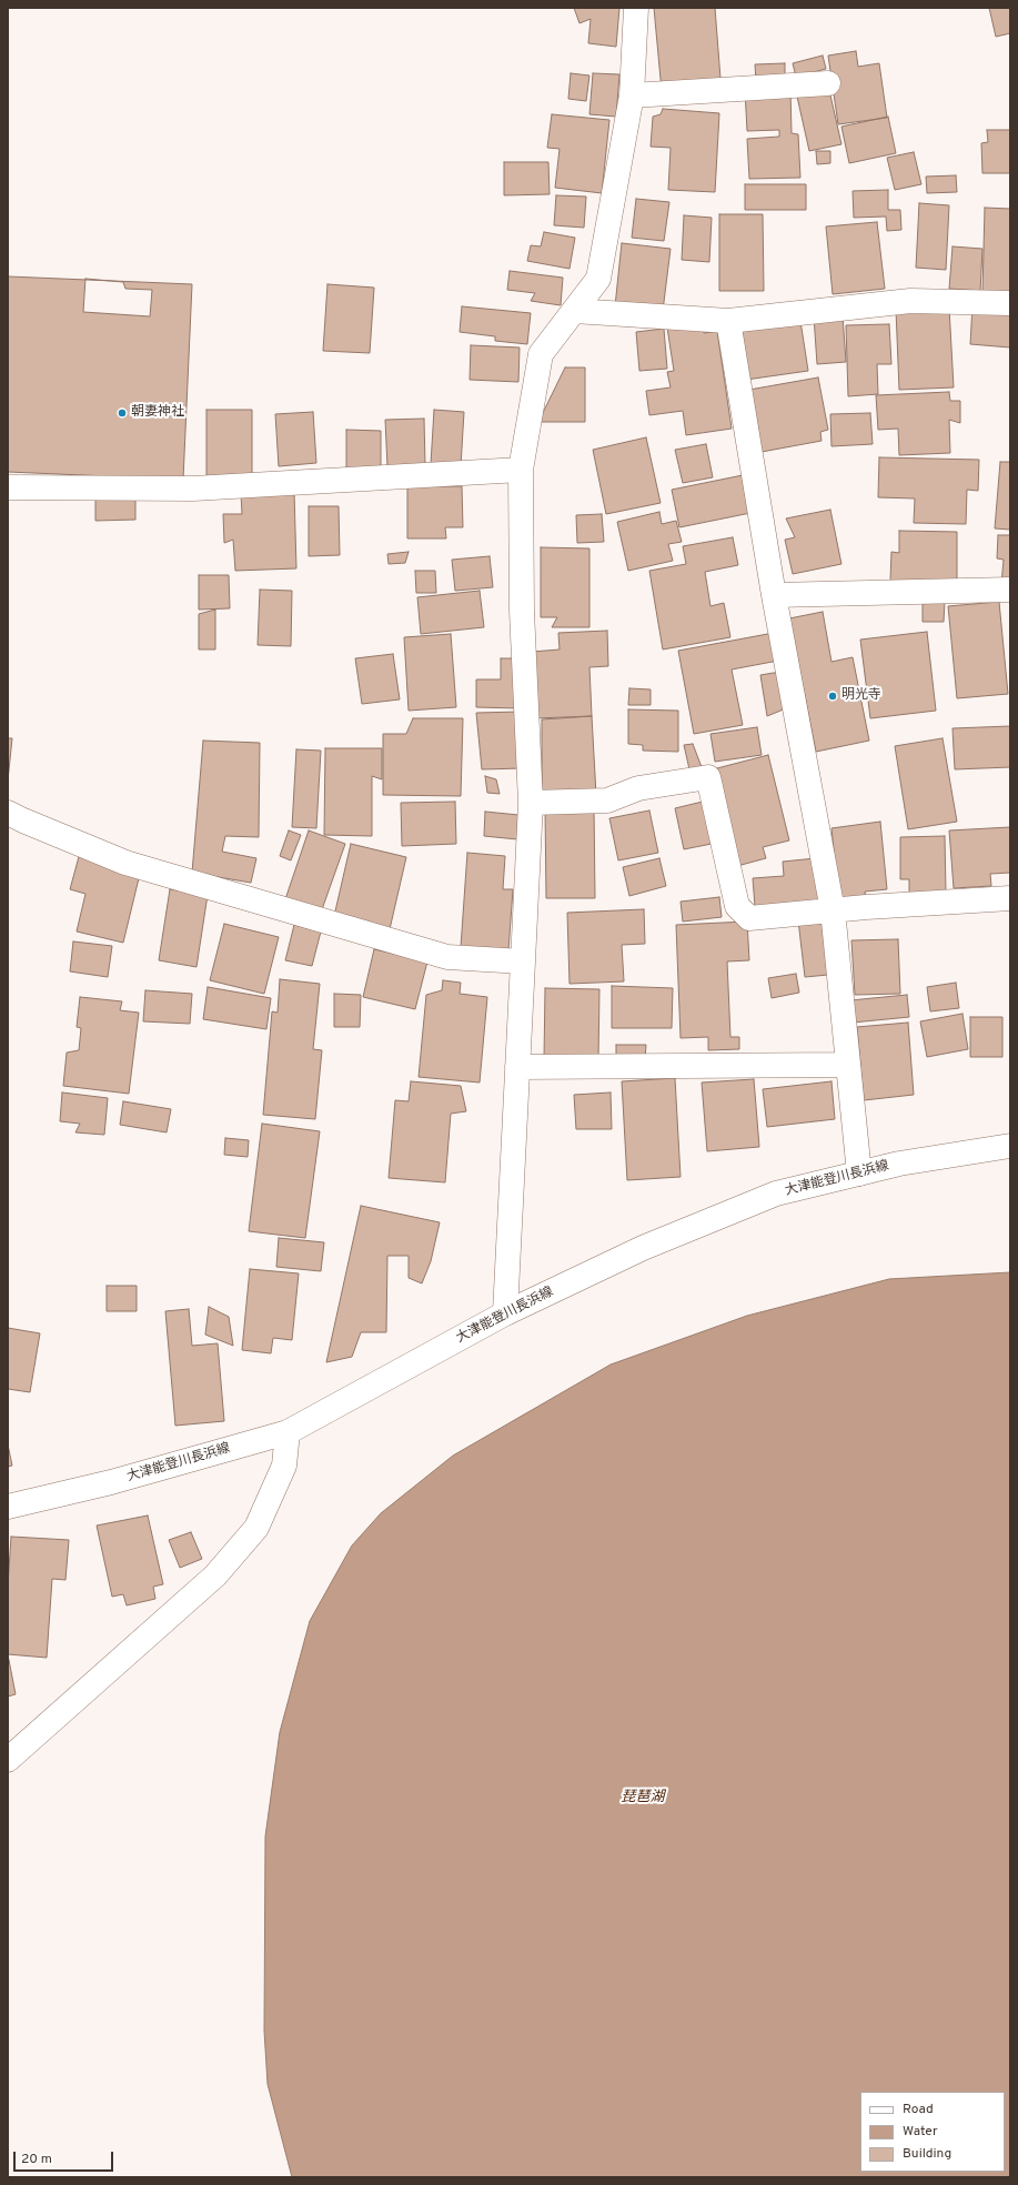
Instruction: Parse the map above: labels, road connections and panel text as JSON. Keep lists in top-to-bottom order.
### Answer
{
  "streets": {
    "street": ["大津能登川長浜線"]
  },
  "water": ["琵琶湖"],
  "places": ["朝妻神社", "明光寺"],
  "legend": ["Road", "Water", "Building"],
  "scale_bar": "20 m"
}
